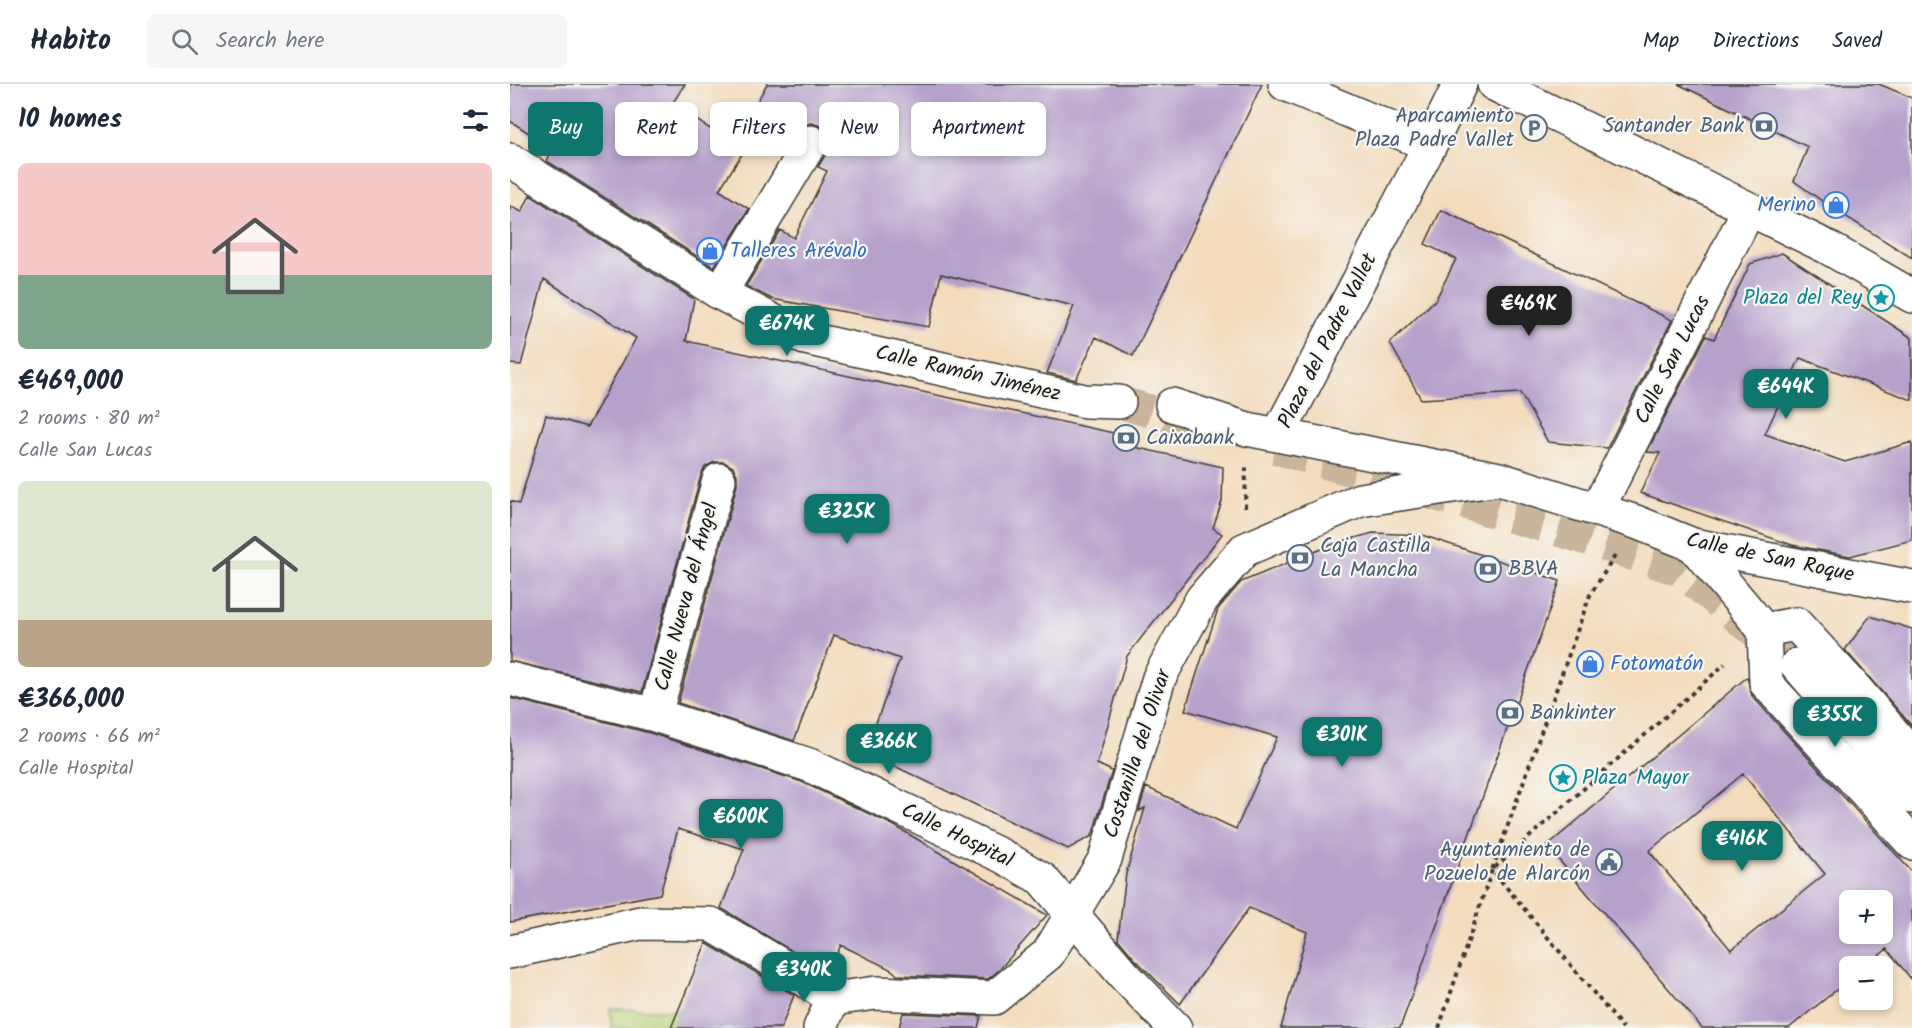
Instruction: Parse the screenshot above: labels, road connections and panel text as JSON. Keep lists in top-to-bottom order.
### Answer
{
  "streets": {
    "street": [
      "Plaza del Padre Vallet",
      "Calle San Lucas",
      "Calle Ramón Jiménez",
      "Calle de San Roque",
      "Calle Nueva del Ángel",
      "Costanilla del Olivar",
      "Calle Hospital"
    ]
  },
  "crossings": [
    ["Plaza del Padre Vallet", "Calle San Lucas"],
    ["Plaza del Padre Vallet", "Calle de San Roque"],
    ["Plaza del Padre Vallet", "Costanilla del Olivar"],
    ["Calle San Lucas", "Calle de San Roque"],
    ["Calle Nueva del Ángel", "Calle Hospital"],
    ["Costanilla del Olivar", "Calle Hospital"]
  ],
  "places": {
    "bank": [
      "Santander Bank",
      "Caixabank",
      "Caja Castilla La Mancha",
      "BBVA",
      "Bankinter"
    ],
    "parking": ["Aparcamiento Plaza Padre Vallet"],
    "shop": ["Merino", "Talleres Arévalo", "Fotomatón"],
    "place": ["Plaza del Rey", "Plaza Mayor"],
    "public building": ["Ayuntamiento de Pozuelo de Alarcón"]
  },
  "page": {
    "header": "Habito",
    "search": "Search here",
    "nav": ["Map", "Directions", "Saved"],
    "heading": "10 homes",
    "chip": [
      "Buy",
      "Rent",
      "Filters",
      "New",
      "Apartment"
    ],
    "list": [
      {
        "name": "€469,000",
        "note": "2 rooms · 80 m² · Calle San Lucas"
      },
      {
        "name": "€366,000",
        "note": "2 rooms · 66 m² · Calle Hospital"
      }
    ],
    "price": [
      "€469K",
      "€674K",
      "€644K",
      "€325K",
      "€355K",
      "€301K",
      "€366K",
      "€600K",
      "€416K",
      "€340K"
    ],
    "map_buttons": ["+", "−"]
  }
}
